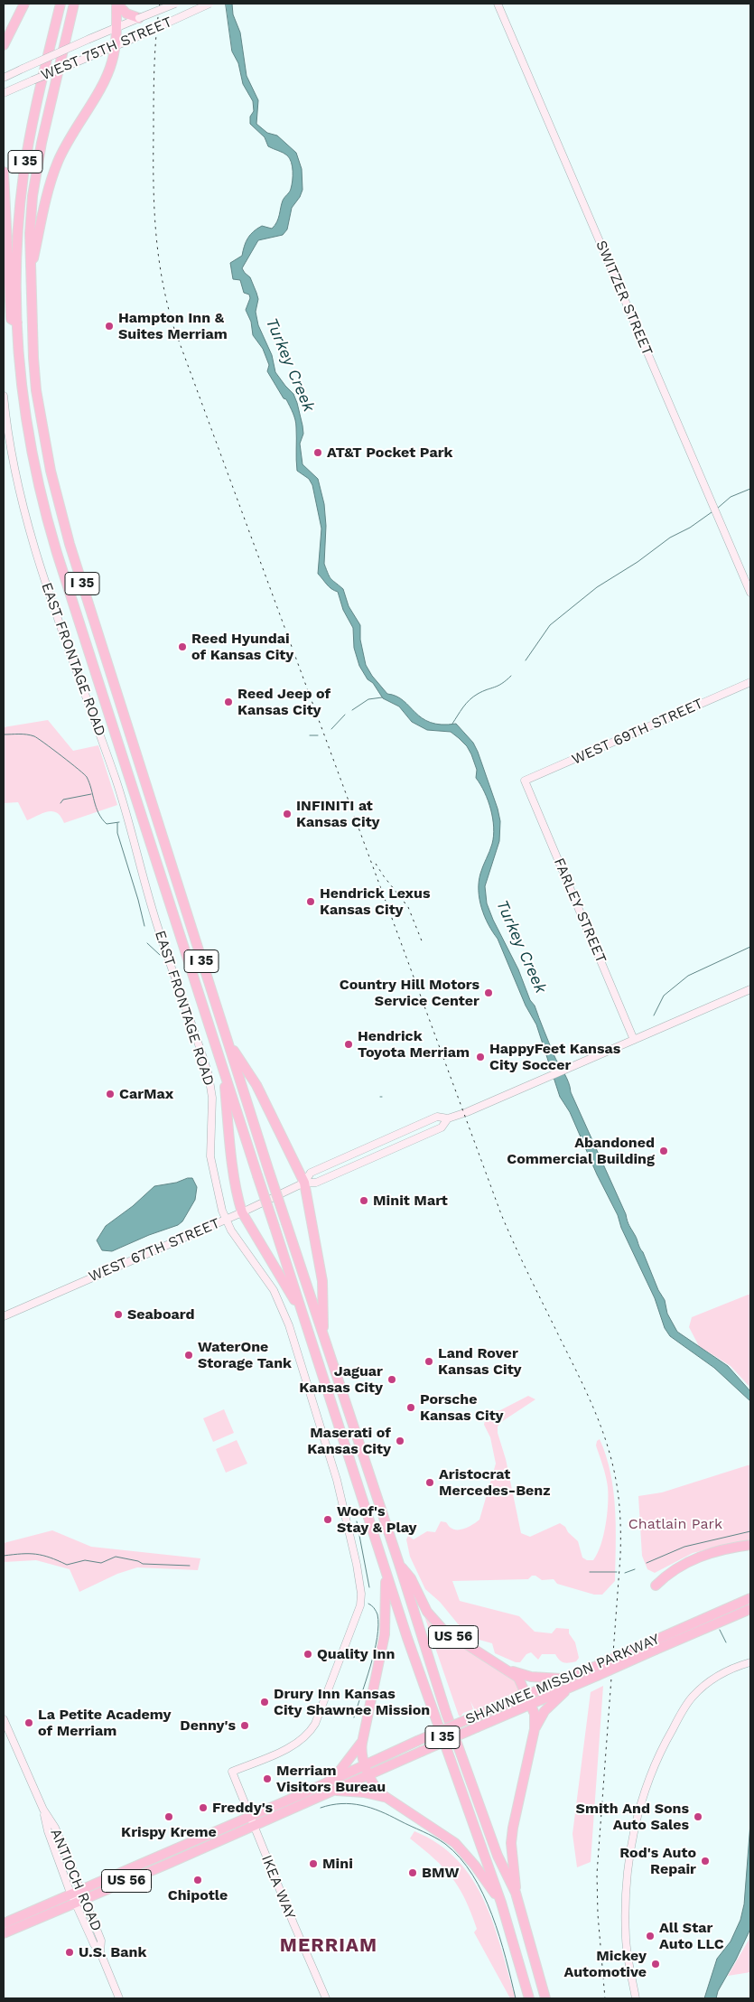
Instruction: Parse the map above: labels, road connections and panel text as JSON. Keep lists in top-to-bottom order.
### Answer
{
  "streets": {
    "highway": ["I 35", "US 56", "SHAWNEE MISSION PARKWAY"],
    "street": [
      "WEST 75TH STREET",
      "SWITZER STREET",
      "EAST FRONTAGE ROAD",
      "WEST 69TH STREET",
      "FARLEY STREET",
      "WEST 67TH STREET",
      "ANTIOCH ROAD",
      "IKEA WAY"
    ]
  },
  "crossings": [
    ["I 35", "US 56"],
    ["EAST FRONTAGE ROAD", "WEST 67TH STREET"],
    ["EAST FRONTAGE ROAD", "IKEA WAY"],
    ["WEST 69TH STREET", "FARLEY STREET"],
    ["FARLEY STREET", "WEST 67TH STREET"],
    ["US 56", "SHAWNEE MISSION PARKWAY"],
    ["SHAWNEE MISSION PARKWAY", "ANTIOCH ROAD"],
    ["SHAWNEE MISSION PARKWAY", "IKEA WAY"]
  ],
  "districts": ["MERRIAM"],
  "water": ["Turkey Creek"],
  "parks": ["Chatlain Park"],
  "places": [
    "Hampton Inn & Suites Merriam",
    "AT&T Pocket Park",
    "Reed Hyundai of Kansas City",
    "Reed Jeep of Kansas City",
    "INFINITI at Kansas City",
    "Hendrick Lexus Kansas City",
    "Country Hill Motors Service Center",
    "Hendrick Toyota Merriam",
    "HappyFeet Kansas City Soccer",
    "CarMax",
    "Abandoned Commercial Building",
    "Minit Mart",
    "Seaboard",
    "WaterOne Storage Tank",
    "Land Rover Kansas City",
    "Jaguar Kansas City",
    "Porsche Kansas City",
    "Maserati of Kansas City",
    "Aristocrat Mercedes-Benz",
    "Woof's Stay & Play",
    "Quality Inn",
    "Drury Inn Kansas City Shawnee Mission",
    "La Petite Academy of Merriam",
    "Denny's",
    "Merriam Visitors Bureau",
    "Freddy's",
    "Krispy Kreme",
    "Smith And Sons Auto Sales",
    "Rod's Auto Repair",
    "Mini",
    "BMW",
    "Chipotle",
    "All Star Auto LLC",
    "U.S. Bank",
    "Mickey Automotive"
  ]
}
